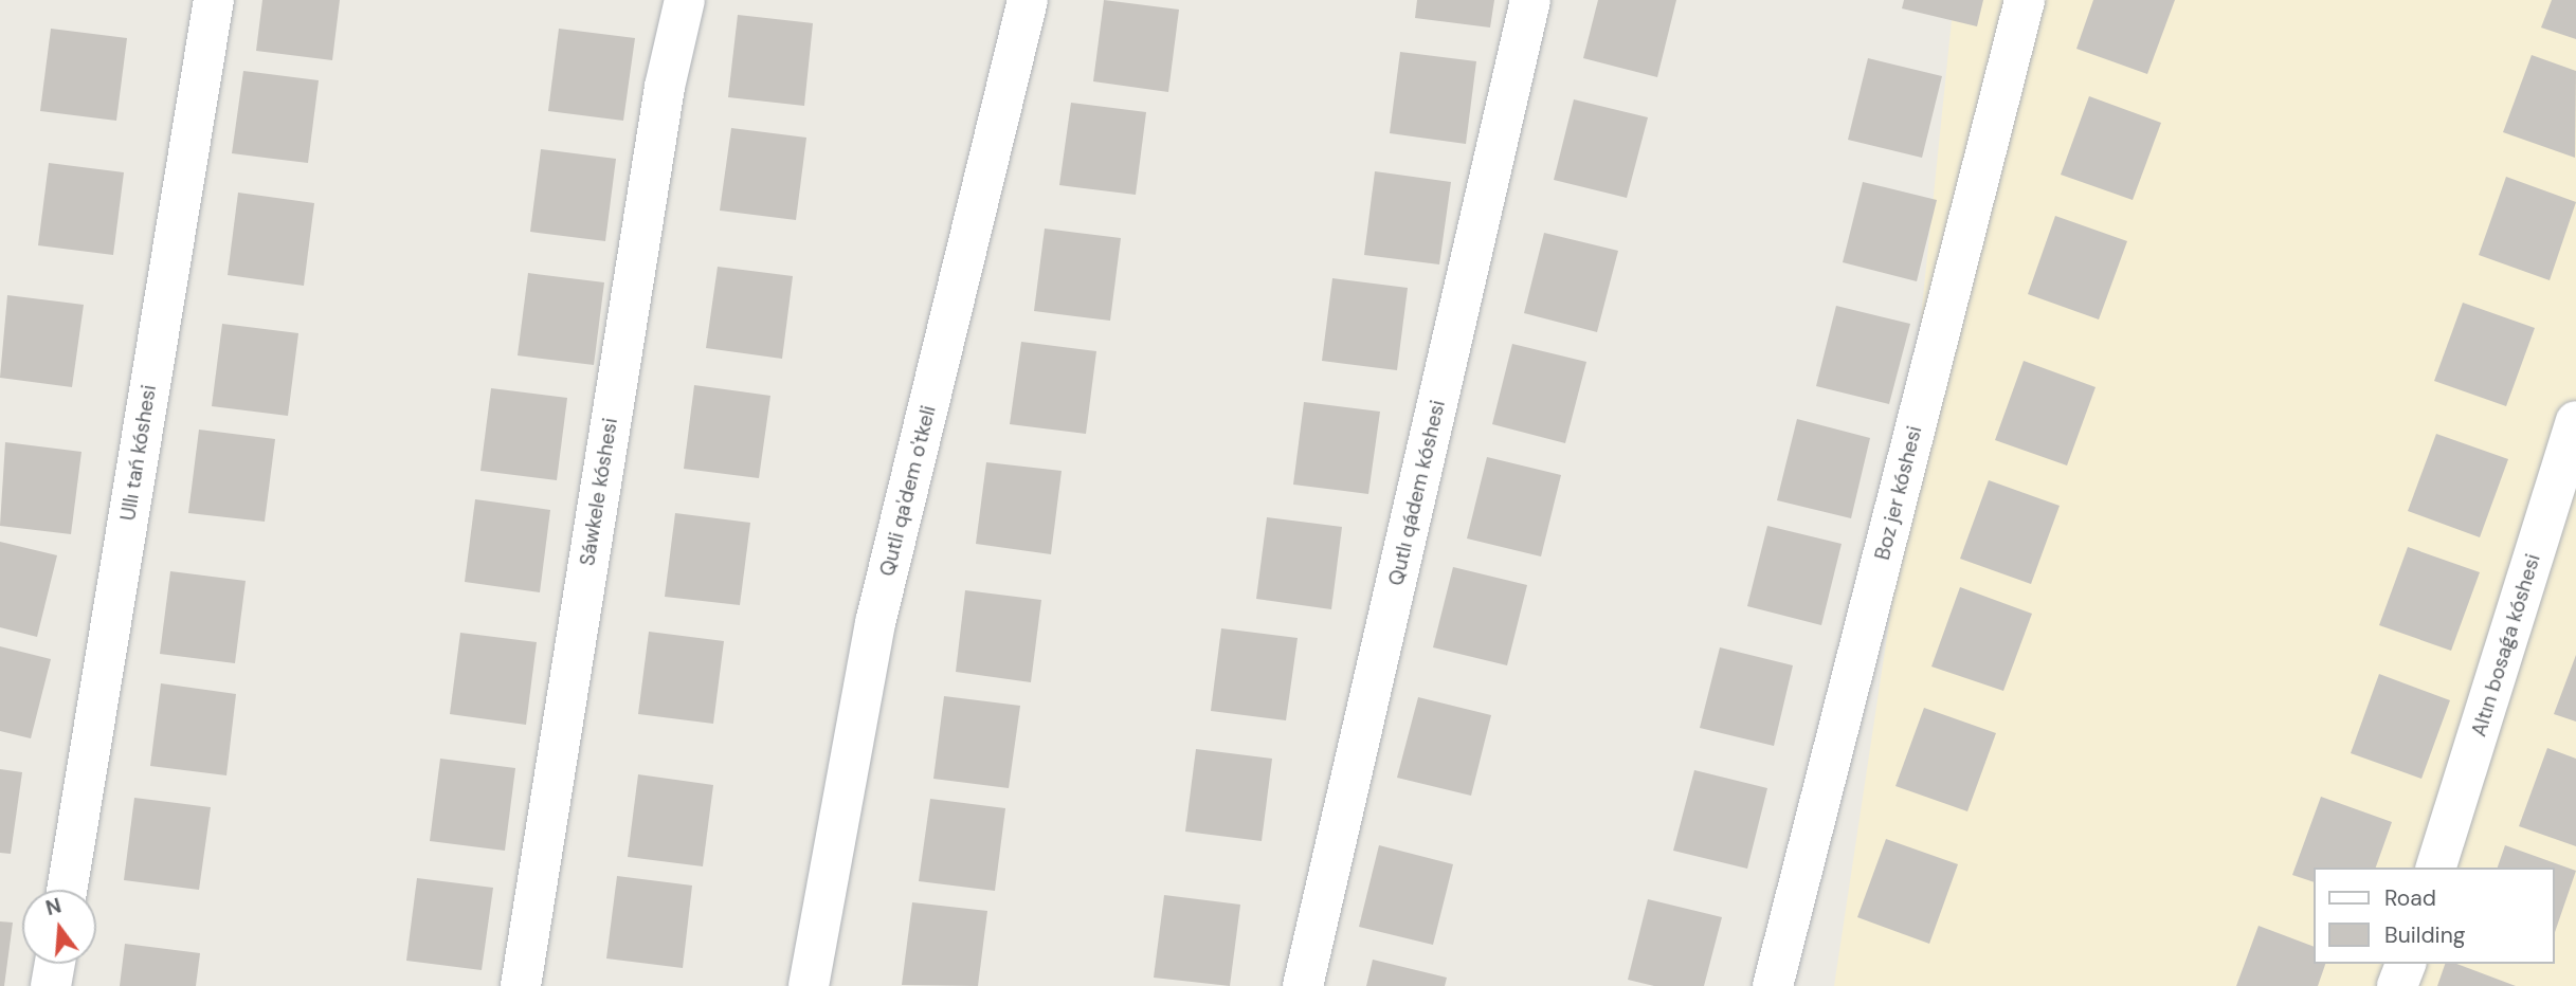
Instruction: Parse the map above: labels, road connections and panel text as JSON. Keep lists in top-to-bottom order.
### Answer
{
  "streets": {
    "street": [
      "Ullı tań kóshesi",
      "Qutli qa'dem o'tkeli",
      "Sáwkele kóshesi",
      "Qutlı qádem kóshesi",
      "Boz jer kóshesi",
      "Altın bosaǵa kóshesi"
    ]
  },
  "legend": ["Road", "Building"],
  "north": "top"
}
